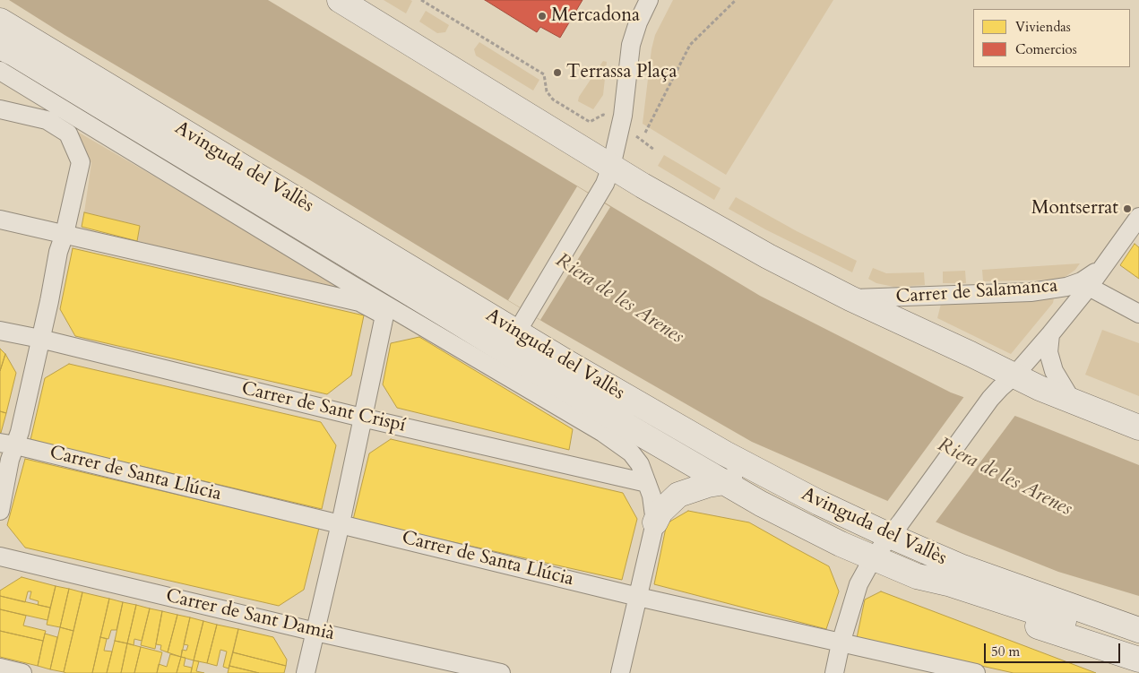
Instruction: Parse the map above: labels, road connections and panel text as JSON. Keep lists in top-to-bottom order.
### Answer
{
  "streets": {
    "main road": ["Avinguda del Vallès"],
    "street": [
      "Carrer de Salamanca",
      "Carrer de Sant Crispí",
      "Carrer de Santa Llúcia",
      "Carrer de Sant Damià"
    ]
  },
  "crossings": [
    ["Avinguda del Vallès", "Carrer de Salamanca"],
    ["Avinguda del Vallès", "Carrer de Sant Crispí"],
    ["Carrer de Salamanca", "Carrer de Santa Llúcia"]
  ],
  "water": ["Riera de les Arenes"],
  "places": ["Mercadona", "Terrassa Plaça", "Montserrat"],
  "legend": ["Viviendas", "Comercios"],
  "scale_bar": "50 m"
}
